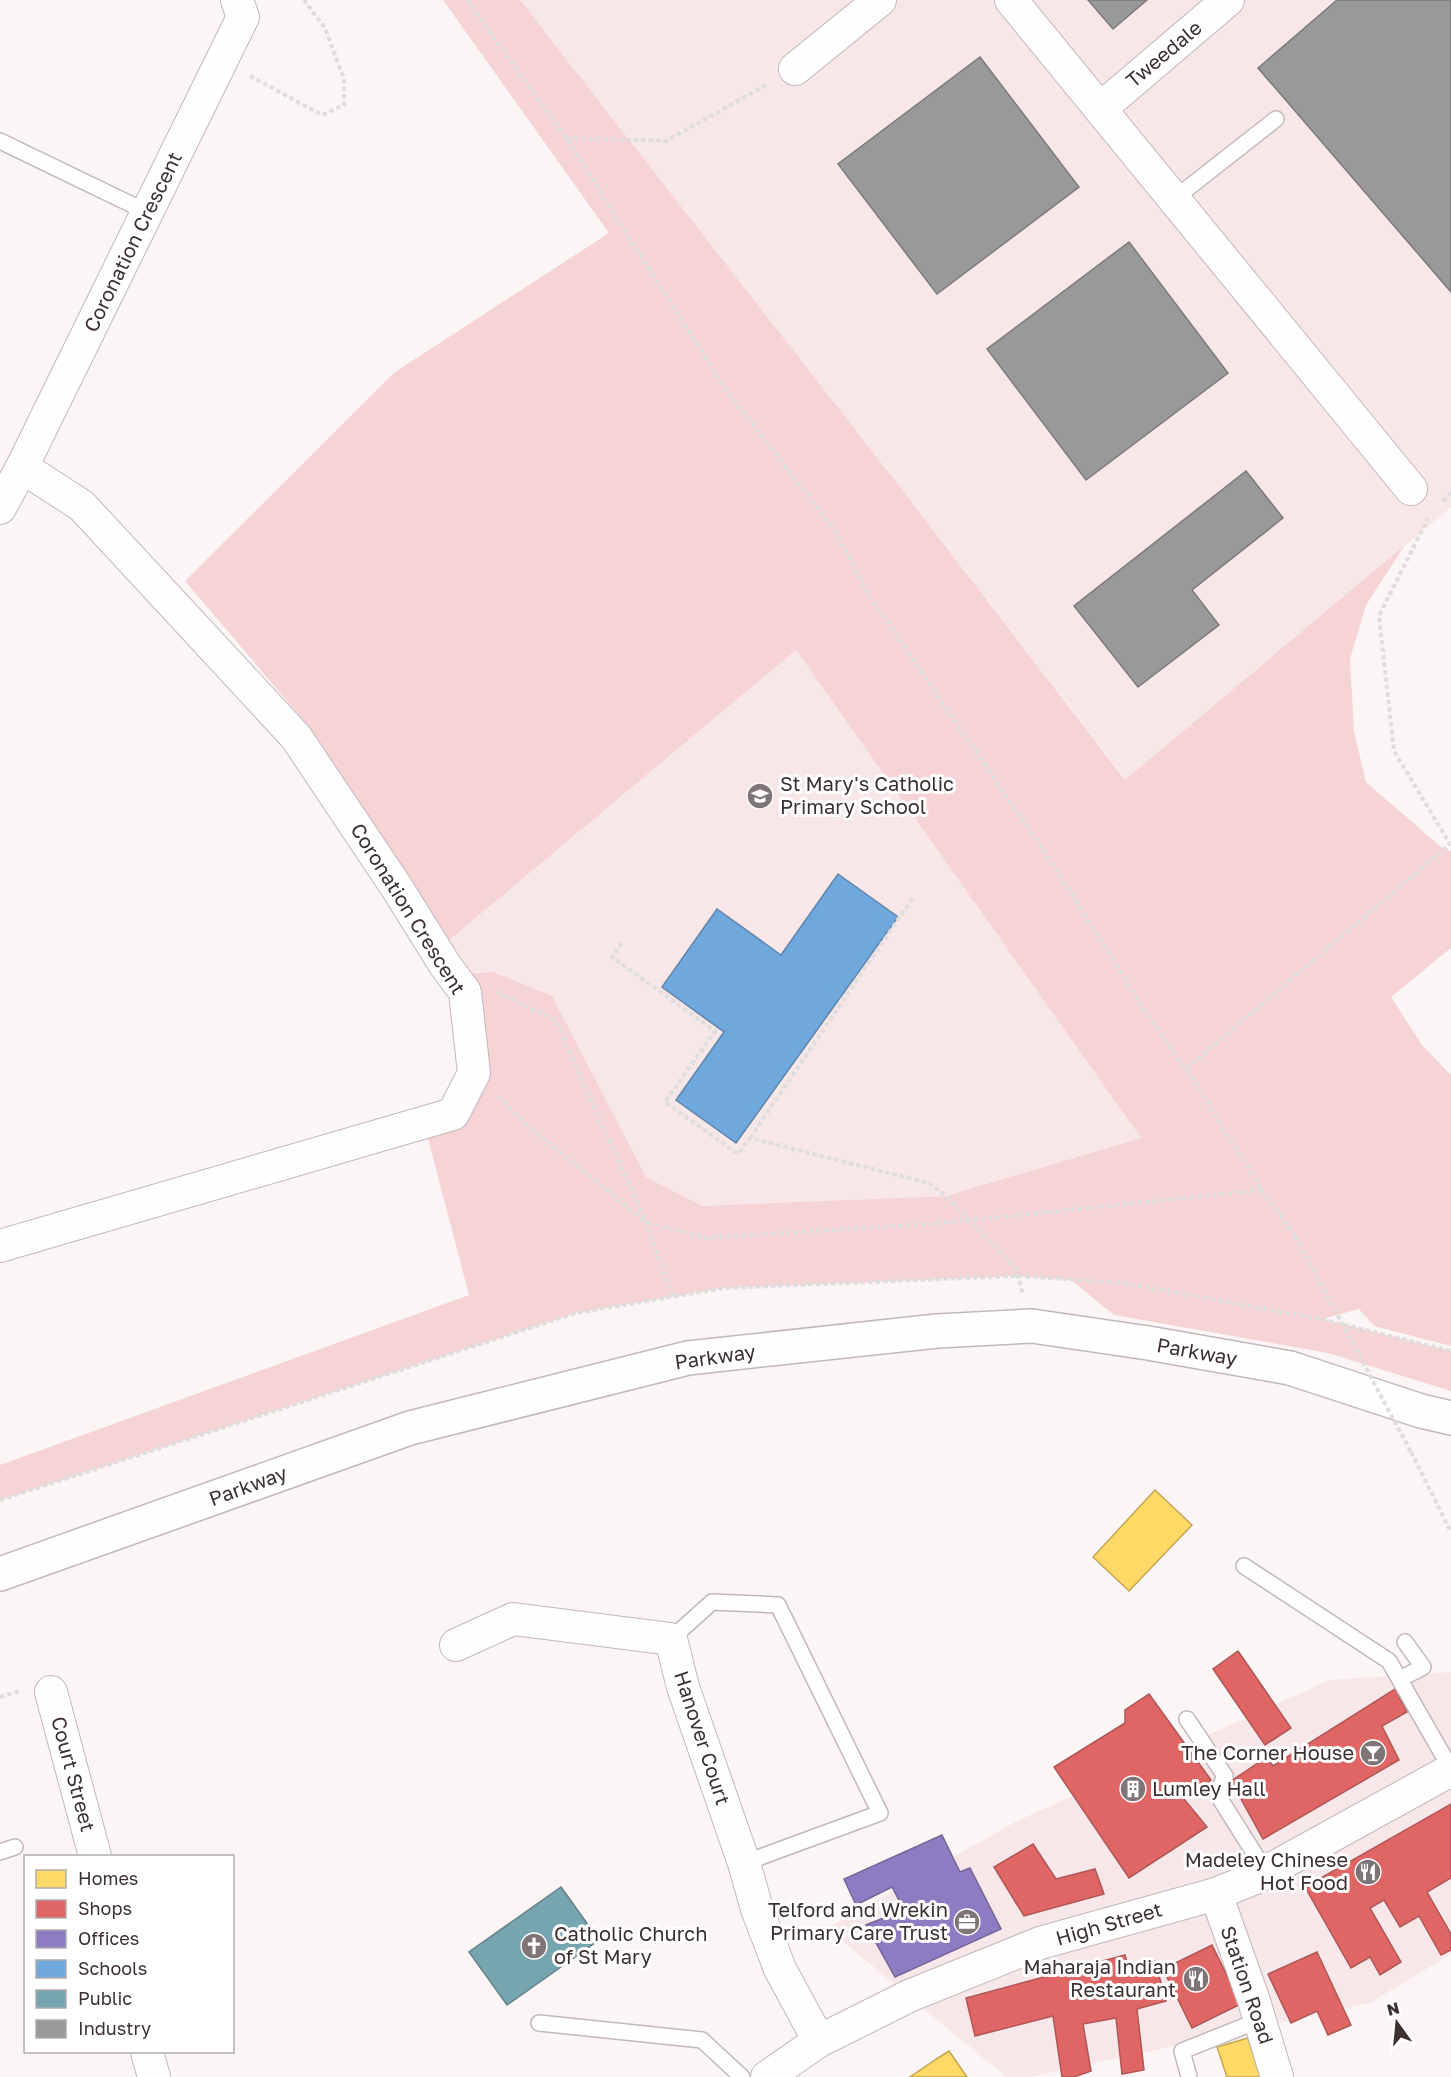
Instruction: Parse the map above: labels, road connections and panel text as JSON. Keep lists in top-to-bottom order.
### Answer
{
  "streets": {
    "street": [
      "Tweedale",
      "Coronation Crescent",
      "Parkway",
      "Hanover Court",
      "Court Street",
      "High Street",
      "Station Road"
    ]
  },
  "crossings": [
    ["Hanover Court", "High Street"],
    ["High Street", "Station Road"]
  ],
  "places": {
    "school or university": ["St Mary's Catholic Primary School"],
    "bar": ["The Corner House"],
    "building": ["Lumley Hall"],
    "restaurant": ["Madeley Chinese Hot Food", "Maharaja Indian Restaurant"],
    "office": ["Telford and Wrekin Primary Care Trust"],
    "church": ["Catholic Church of St Mary"]
  },
  "legend": [
    "Homes",
    "Shops",
    "Offices",
    "Schools",
    "Public",
    "Industry"
  ],
  "north": "top"
}
